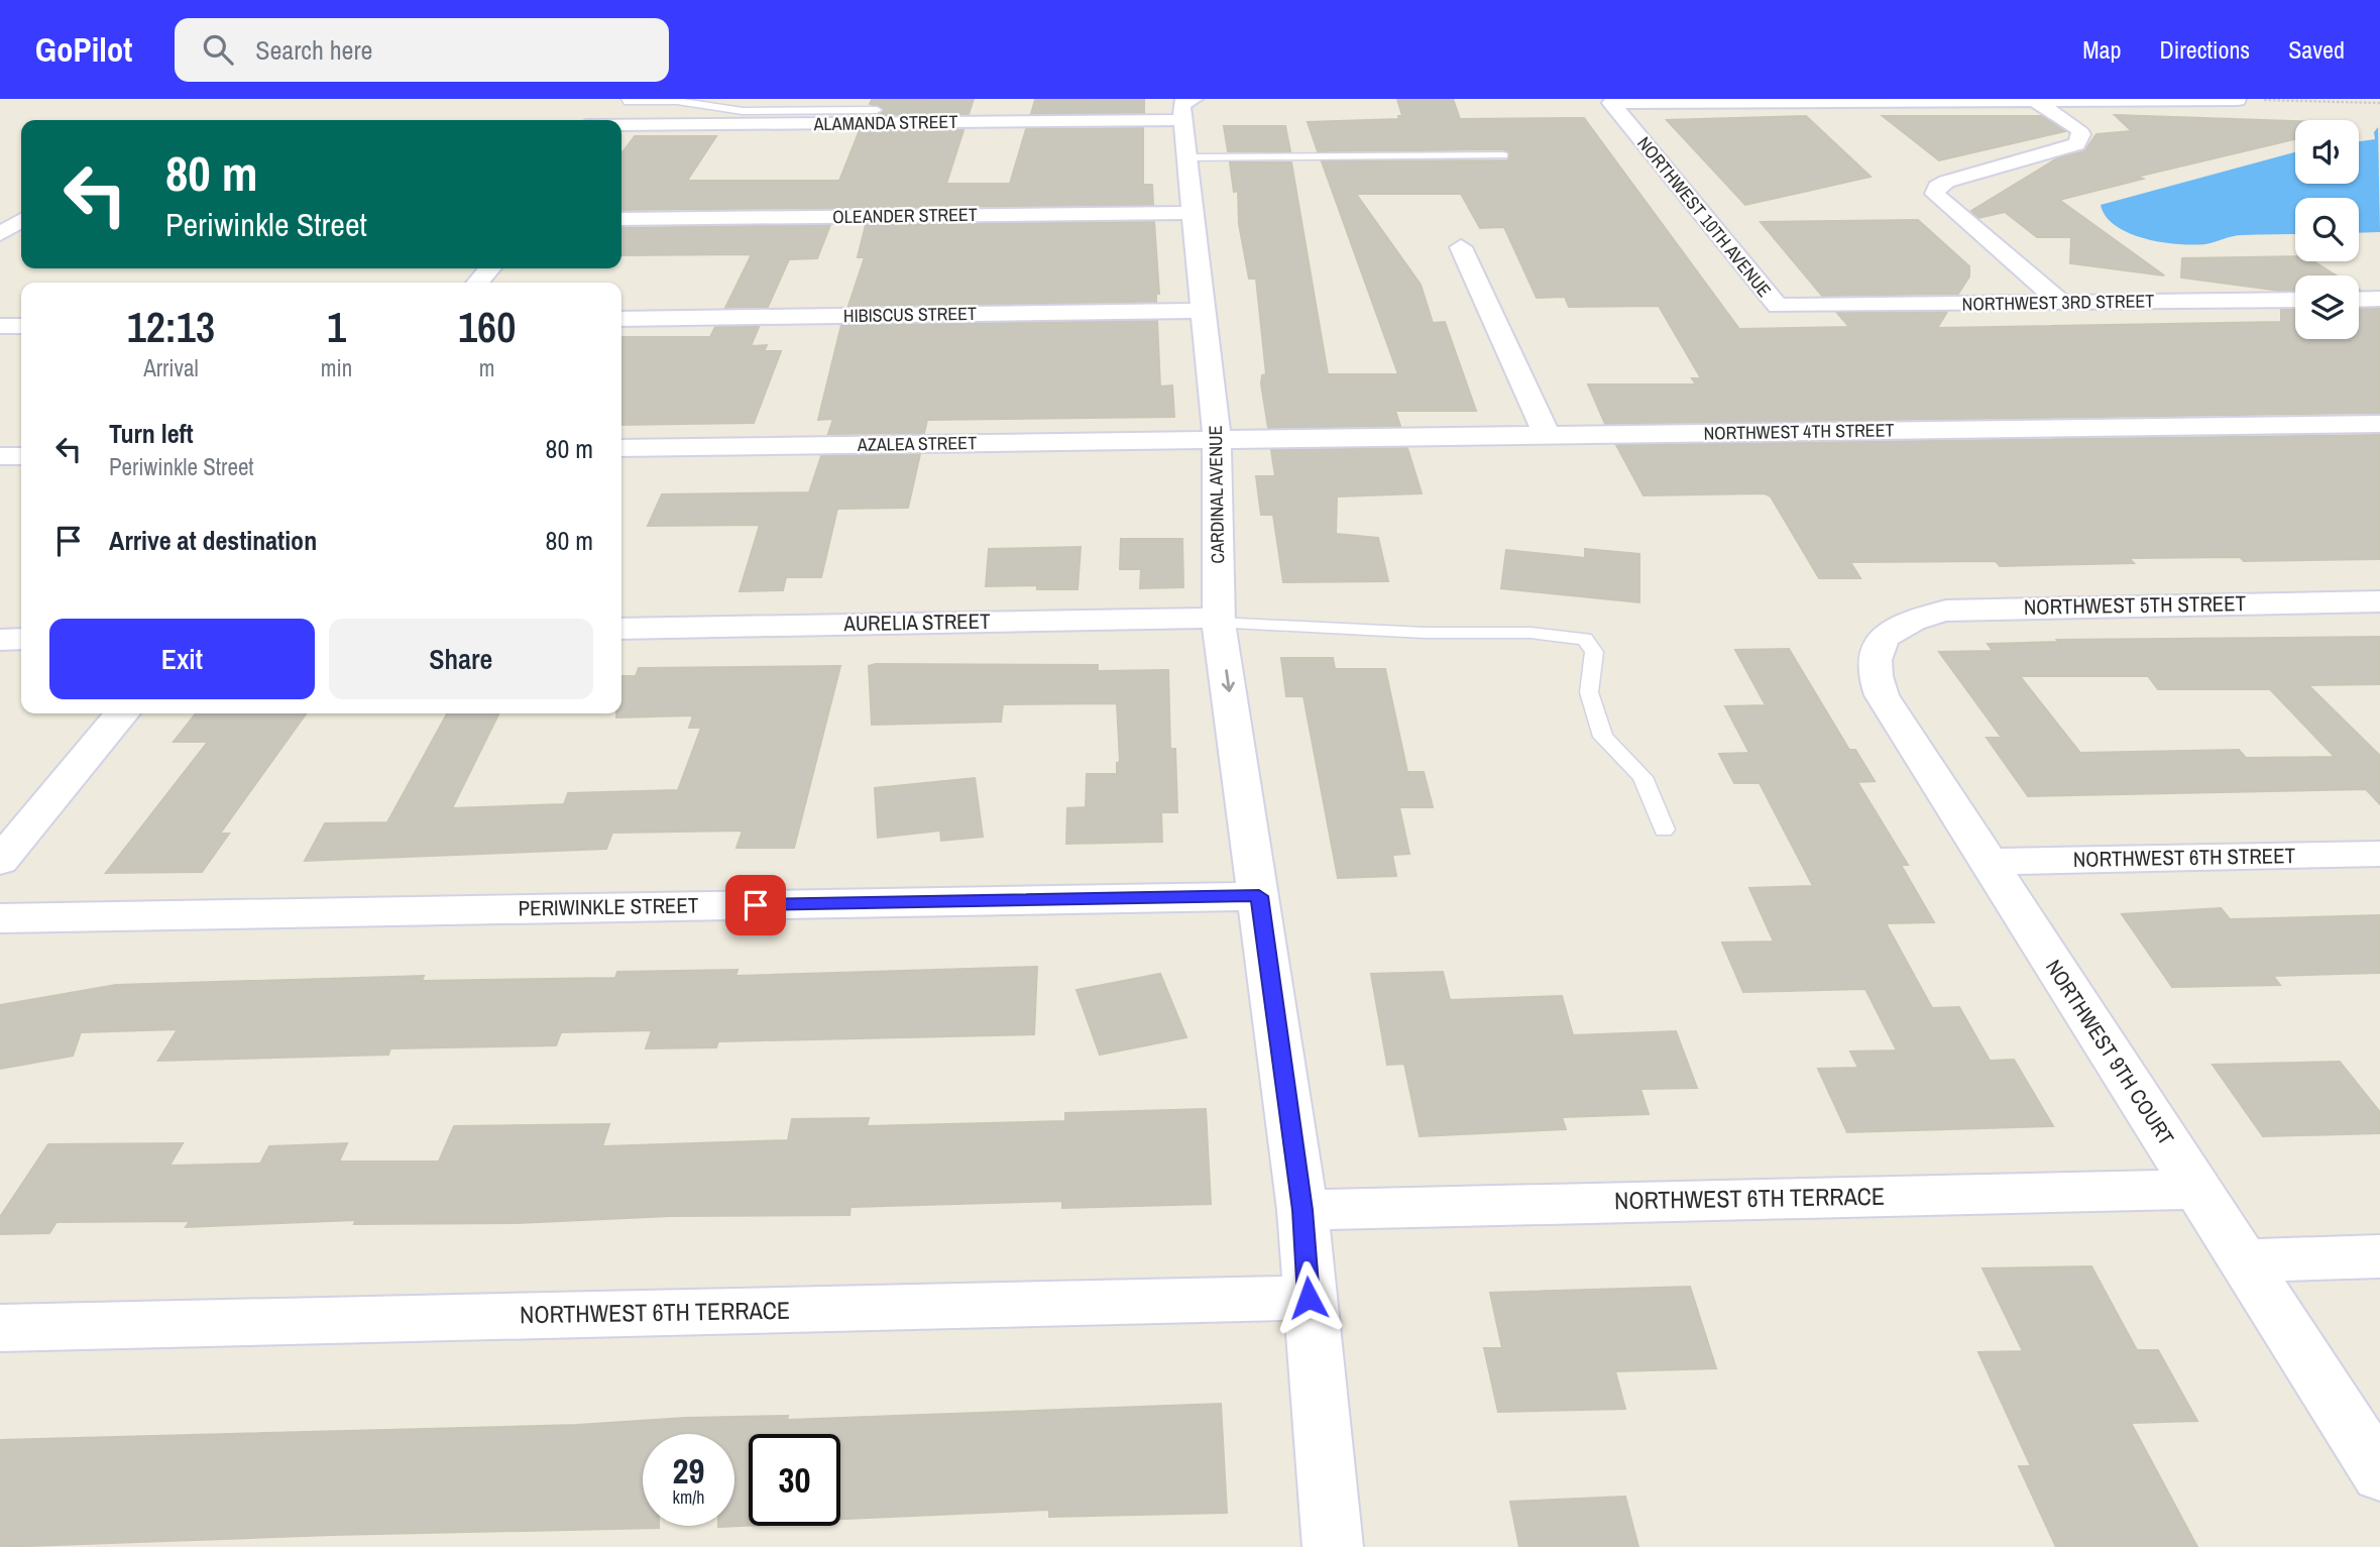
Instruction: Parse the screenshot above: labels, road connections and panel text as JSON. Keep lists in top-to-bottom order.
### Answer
{
  "streets": {
    "street": [
      "ALAMANDA STREET",
      "OLEANDER STREET",
      "NORTHWEST 10TH AVENUE",
      "NORTHWEST 3RD STREET",
      "HIBISCUS STREET",
      "NORTHWEST 4TH STREET",
      "AZALEA STREET",
      "CARDINAL AVENUE",
      "NORTHWEST 5TH STREET",
      "AURELIA STREET",
      "NORTHWEST 6TH STREET",
      "PERIWINKLE STREET",
      "NORTHWEST 9TH COURT",
      "NORTHWEST 6TH TERRACE"
    ]
  },
  "crossings": [
    ["ALAMANDA STREET", "CARDINAL AVENUE"],
    ["OLEANDER STREET", "CARDINAL AVENUE"],
    ["NORTHWEST 10TH AVENUE", "NORTHWEST 3RD STREET"],
    ["HIBISCUS STREET", "CARDINAL AVENUE"],
    ["NORTHWEST 4TH STREET", "AZALEA STREET"],
    ["NORTHWEST 4TH STREET", "CARDINAL AVENUE"],
    ["AZALEA STREET", "CARDINAL AVENUE"],
    ["CARDINAL AVENUE", "AURELIA STREET"],
    ["CARDINAL AVENUE", "PERIWINKLE STREET"],
    ["CARDINAL AVENUE", "NORTHWEST 6TH TERRACE"],
    ["NORTHWEST 5TH STREET", "NORTHWEST 9TH COURT"],
    ["NORTHWEST 6TH STREET", "NORTHWEST 9TH COURT"],
    ["NORTHWEST 9TH COURT", "NORTHWEST 6TH TERRACE"]
  ],
  "page": {
    "header": "GoPilot",
    "search": "Search here",
    "nav": ["Map", "Directions", "Saved"],
    "turn": ["80 m", "Periwinkle Street"],
    "eta": [
      "12:13",
      "Arrival",
      "1",
      "min",
      "160",
      "m"
    ],
    "list": [
      {
        "name": "Turn left",
        "note": "Periwinkle Street",
        "value": "80 m"
      },
      {
        "name": "Arrive at destination",
        "value": "80 m"
      }
    ],
    "buttons": ["Exit", "Share"],
    "speed": "29 km/h",
    "limit": "30"
  }
}
